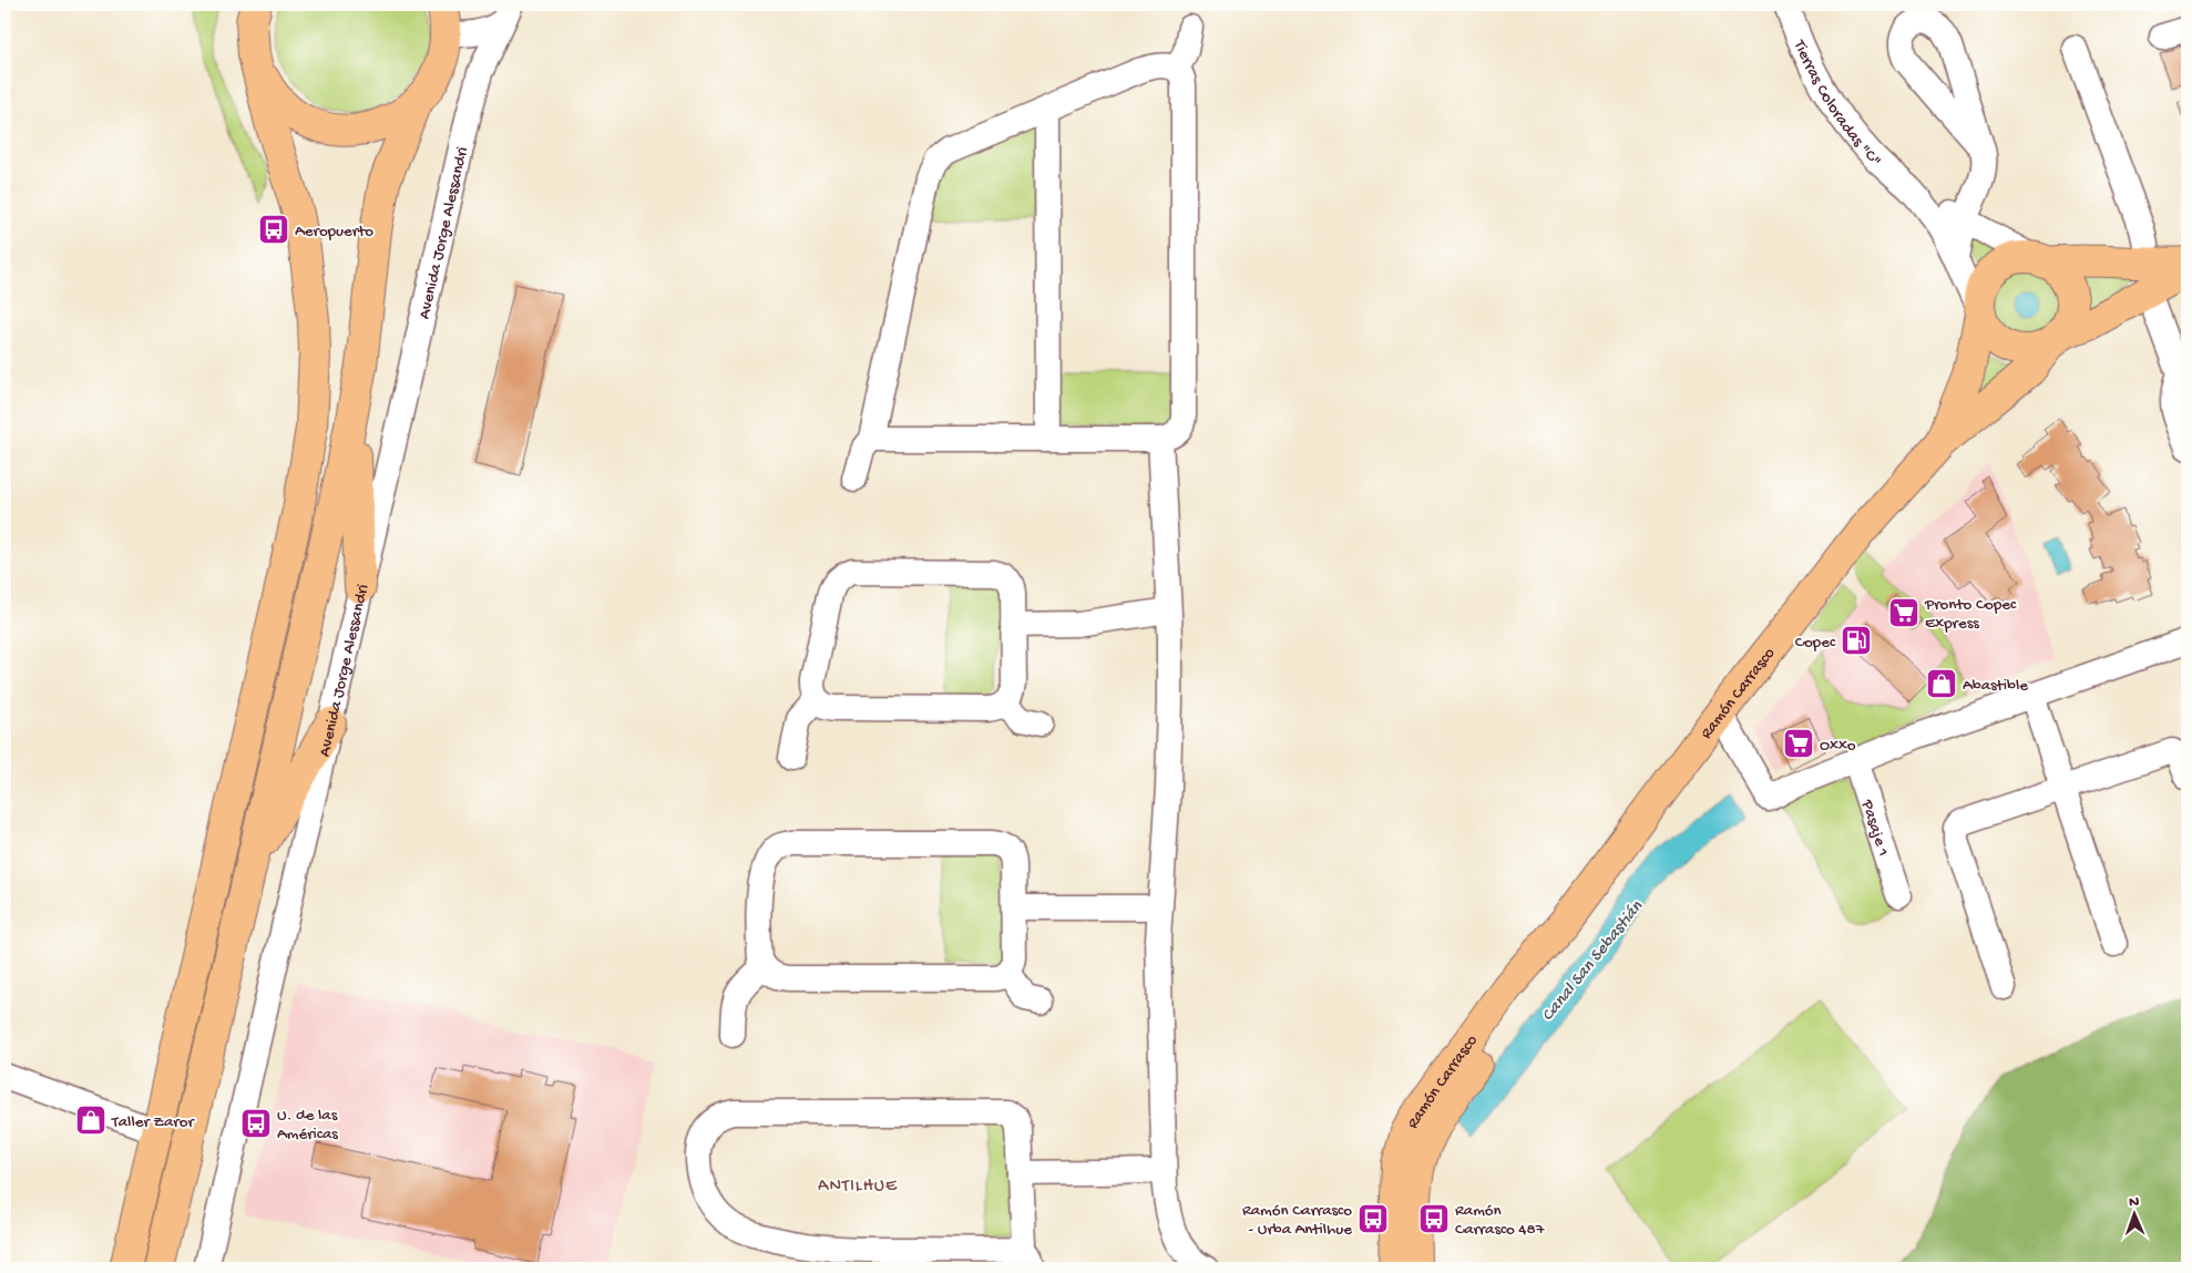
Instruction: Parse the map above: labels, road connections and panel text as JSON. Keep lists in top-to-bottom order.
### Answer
{
  "streets": {
    "main road": ["Ramón Carrasco"],
    "street": ["Tierras Coloradas \"C\"", "Avenida Jorge Alessandri", "Pasaje 1"]
  },
  "crossings": [
    ["Tierras Coloradas \"C\"", "Ramón Carrasco"]
  ],
  "districts": ["ANTILHUE"],
  "water": ["Canal San Sebastián"],
  "places": {
    "bus stop": [
      "Aeropuerto",
      "U. de las Américas",
      "Ramón Carrasco - Urba Antilhue",
      "Ramón Carrasco 487"
    ],
    "supermarket": ["Pronto Copec Express", "Oxxo"],
    "fuel station": ["Copec"],
    "shop": ["Abastible", "Taller Zaror"]
  },
  "north": "top"
}
